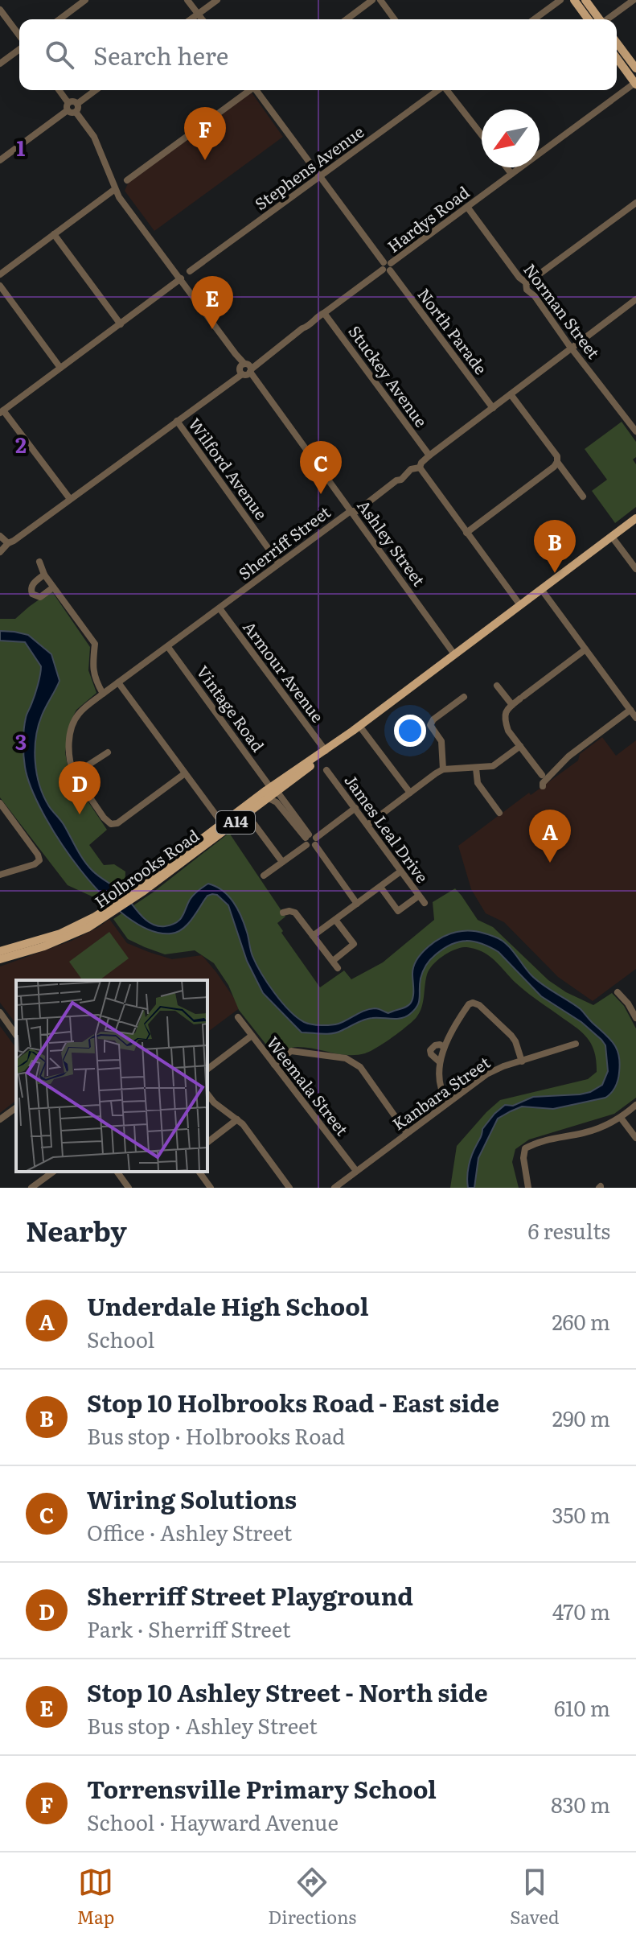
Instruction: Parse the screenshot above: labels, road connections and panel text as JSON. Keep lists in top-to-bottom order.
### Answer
{
  "streets": {
    "main road": ["A14", "Holbrooks Road"],
    "street": [
      "Stephens Avenue",
      "Hardys Road",
      "Norman Street",
      "North Parade",
      "Stuckey Avenue",
      "Wilford Avenue",
      "Sherriff Street",
      "Ashley Street",
      "Armour Avenue",
      "Vintage Road",
      "James Leal Drive",
      "Weemala Street",
      "Kanbara Street"
    ]
  },
  "crossings": [
    ["Stephens Avenue", "North Parade"],
    ["Hardys Road", "Norman Street"],
    ["Hardys Road", "North Parade"],
    ["Hardys Road", "Stuckey Avenue"],
    ["Hardys Road", "Wilford Avenue"],
    ["Hardys Road", "Ashley Street"],
    ["Norman Street", "Sherriff Street"],
    ["North Parade", "Sherriff Street"],
    ["Stuckey Avenue", "Sherriff Street"],
    ["Wilford Avenue", "Sherriff Street"],
    ["Sherriff Street", "Ashley Street"],
    ["Sherriff Street", "Armour Avenue"],
    ["Sherriff Street", "Vintage Road"],
    ["Ashley Street", "Holbrooks Road"],
    ["Armour Avenue", "Holbrooks Road"],
    ["Vintage Road", "Holbrooks Road"],
    ["Weemala Street", "Kanbara Street"]
  ],
  "north": "bottom left",
  "page": {
    "search": "Search here",
    "pins": [
      "F",
      "E",
      "C",
      "B",
      "D",
      "A"
    ],
    "heading": ["Nearby", "6 results"],
    "list": [
      {
        "mark": "A",
        "name": "Underdale High School",
        "note": "School",
        "value": "260 m"
      },
      {
        "mark": "B",
        "name": "Stop 10 Holbrooks Road - East side",
        "note": "Bus stop · Holbrooks Road",
        "value": "290 m"
      },
      {
        "mark": "C",
        "name": "Wiring Solutions",
        "note": "Office · Ashley Street",
        "value": "350 m"
      },
      {
        "mark": "D",
        "name": "Sherriff Street Playground",
        "note": "Park · Sherriff Street",
        "value": "470 m"
      },
      {
        "mark": "E",
        "name": "Stop 10 Ashley Street - North side",
        "note": "Bus stop · Ashley Street",
        "value": "610 m"
      },
      {
        "mark": "F",
        "name": "Torrensville Primary School",
        "note": "School · Hayward Avenue",
        "value": "830 m"
      }
    ],
    "nav": ["Map", "Directions", "Saved"]
  },
  "grid": {
    "rows": ["1", "2", "3"]
  }
}
